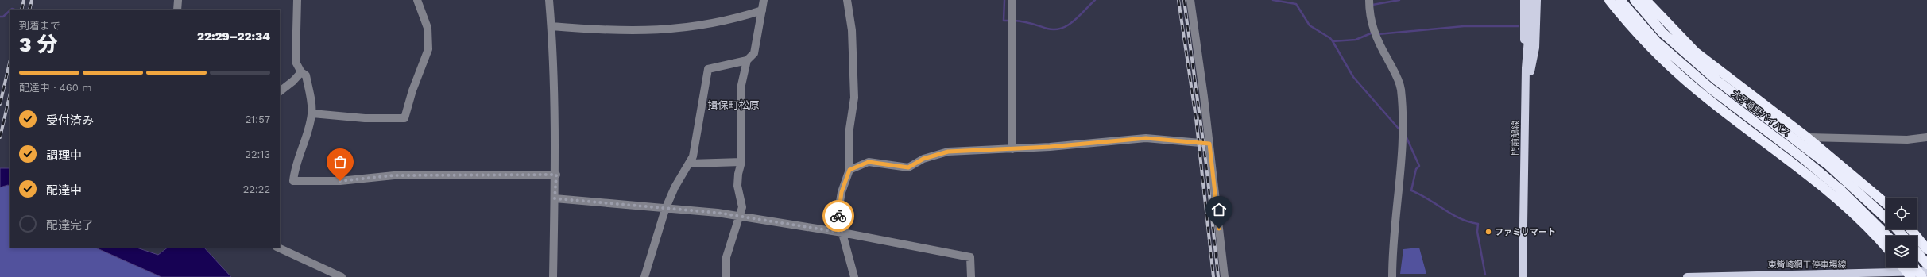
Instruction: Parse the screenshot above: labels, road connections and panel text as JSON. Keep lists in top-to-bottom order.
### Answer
{
  "streets": {
    "highway": ["太子竜野バイパス"],
    "main road": ["門前鵤線", "東觜崎網干停車場線"]
  },
  "districts": ["揖保町松原"],
  "places": ["ファミリマート"],
  "page": {
    "heading": ["3 分", "到着まで", "22:29–22:34"],
    "bar": "配達中 · 460 m",
    "list": [
      ["受付済み", "21:57"],
      ["調理中", "22:13"],
      ["配達中", "22:22"],
      "配達完了"
    ]
  }
}
